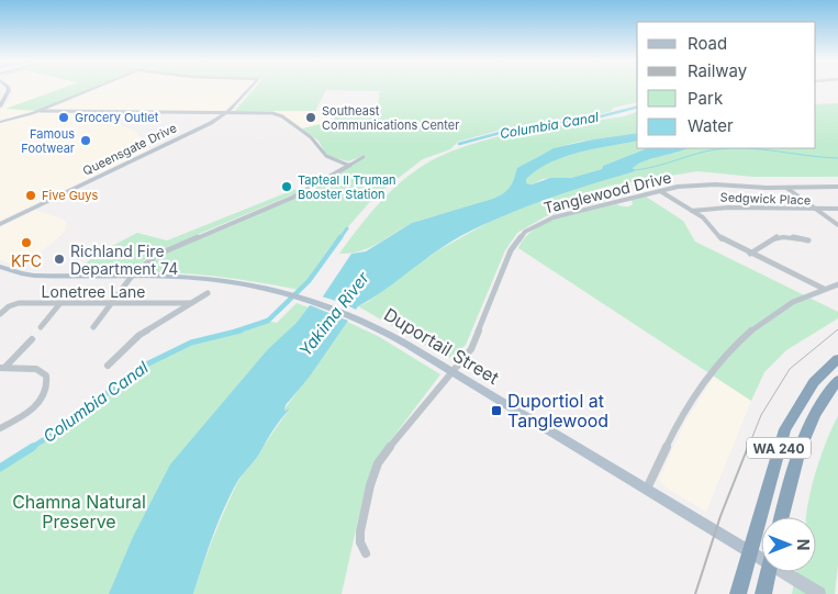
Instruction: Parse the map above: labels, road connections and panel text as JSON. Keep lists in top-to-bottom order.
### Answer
{
  "streets": {
    "highway": ["WA 240"],
    "main road": ["Duportail Street"],
    "street": [
      "Queensgate Drive",
      "Tanglewood Drive",
      "Sedgwick Place",
      "Lonetree Lane"
    ]
  },
  "crossings": [
    ["Tanglewood Drive", "Duportail Street"],
    ["Duportail Street", "WA 240"]
  ],
  "water": ["Columbia Canal", "Yakima River"],
  "parks": ["Chamna Natural Preserve"],
  "places": {
    "other": [
      "Grocery Outlet",
      "Southeast Communications Center",
      "Famous Footwear",
      "Tapteal II Truman Booster Station",
      "Five Guys",
      "KFC",
      "Richland Fire Department 74"
    ],
    "transit": ["Duportiol at Tanglewood"]
  },
  "legend": [
    "Road",
    "Railway",
    "Park",
    "Water"
  ],
  "north": "right"
}
